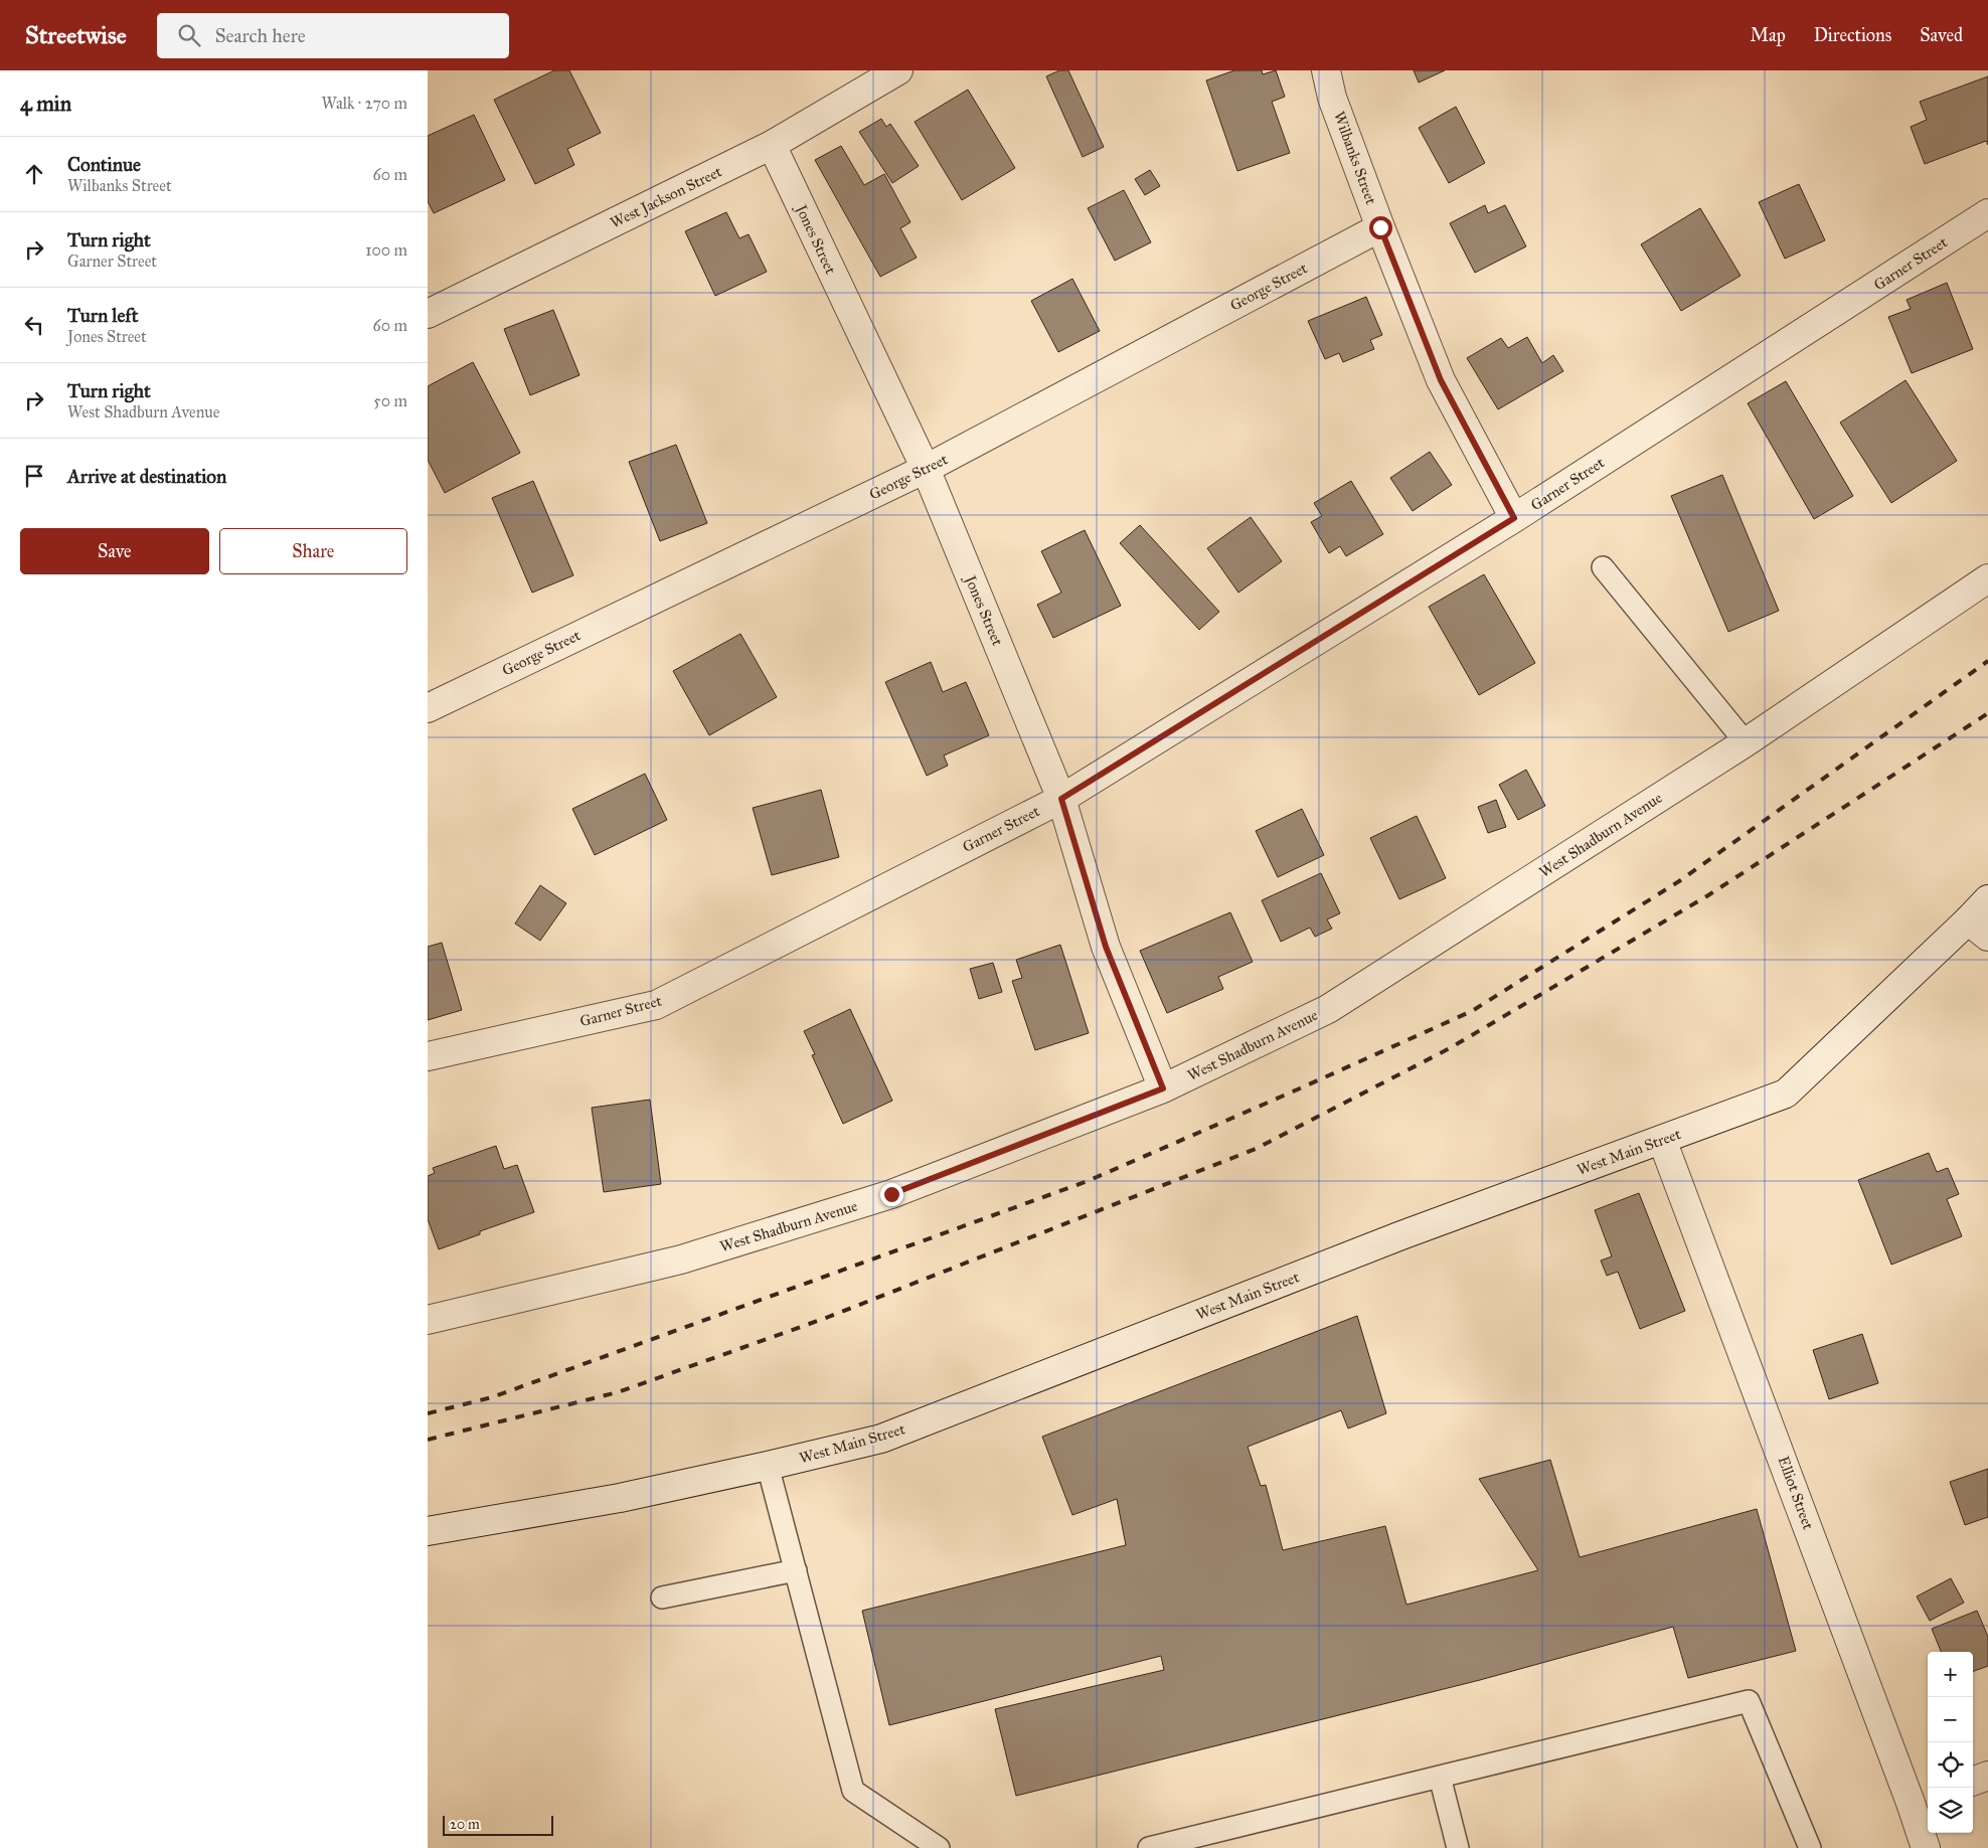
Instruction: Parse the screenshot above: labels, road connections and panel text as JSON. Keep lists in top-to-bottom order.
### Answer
{
  "streets": {
    "street": [
      "Wilbanks Street",
      "West Jackson Street",
      "Jones Street",
      "Garner Street",
      "George Street",
      "West Shadburn Avenue",
      "West Main Street",
      "Elliot Street"
    ]
  },
  "crossings": [
    ["Wilbanks Street", "Garner Street"],
    ["Wilbanks Street", "George Street"],
    ["West Jackson Street", "Jones Street"],
    ["Jones Street", "Garner Street"],
    ["Jones Street", "George Street"],
    ["Jones Street", "West Shadburn Avenue"],
    ["West Main Street", "Elliot Street"]
  ],
  "scale_bar": "20 m",
  "page": {
    "header": "Streetwise",
    "search": "Search here",
    "nav": ["Map", "Directions", "Saved"],
    "heading": ["4 min", "Walk · 270 m"],
    "list": [
      ["Continue", "Wilbanks Street", "60 m"],
      ["Turn right", "Garner Street", "100 m"],
      ["Turn left", "Jones Street", "60 m"],
      ["Turn right", "West Shadburn Avenue", "50 m"],
      "Arrive at destination"
    ],
    "buttons": ["Save", "Share"],
    "map_buttons": ["+", "−"],
    "scale": "20 m"
  }
}
